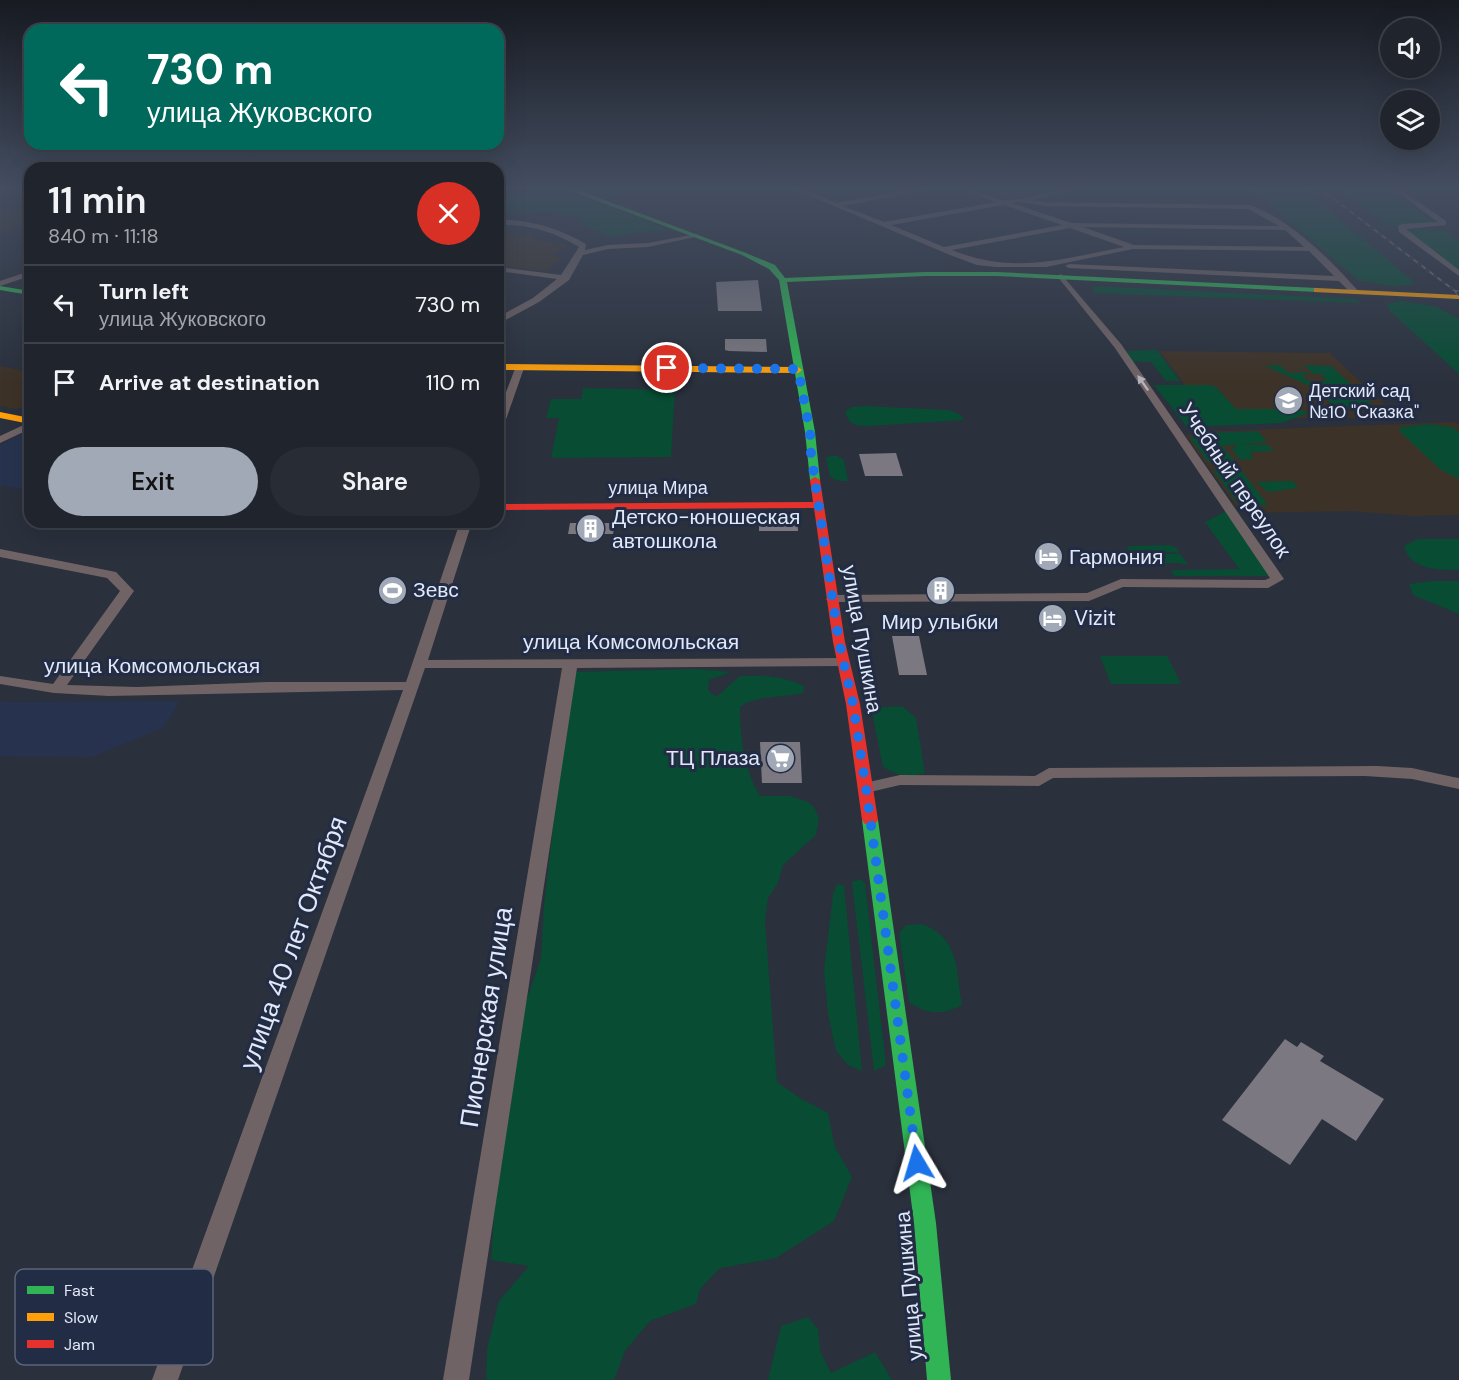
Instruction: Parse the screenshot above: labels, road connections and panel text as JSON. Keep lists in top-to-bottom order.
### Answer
{
  "streets": {
    "main road": ["улица Мира", "улица Пушкина"],
    "street": [
      "Учебный переулок",
      "улица Комсомольская",
      "улица 40 лет Октября",
      "Пионерская улица"
    ]
  },
  "crossings": [
    ["Учебный переулок", "улица Пушкина"],
    ["улица Мира", "улица Пушкина"],
    ["улица Пушкина", "улица Комсомольская"],
    ["улица Комсомольская", "улица 40 лет Октября"],
    ["улица Комсомольская", "Пионерская улица"]
  ],
  "places": {
    "school or university": ["Детский сад №10 \"Сказка\""],
    "building": ["Детско-юношеская автошкола", "Мир улыбки"],
    "hotel": ["Гармония", "Vizit"],
    "sports": ["Зевс"],
    "supermarket": ["ТЦ Плаза"]
  },
  "legend": ["Fast", "Slow", "Jam"],
  "page": {
    "turn": ["730 m", "улица Жуковского"],
    "heading": ["11 min", "840 m · 11:18"],
    "list": [
      {
        "name": "Turn left",
        "note": "улица Жуковского",
        "value": "730 m"
      },
      {
        "name": "Arrive at destination",
        "value": "110 m"
      }
    ],
    "buttons": ["Exit", "Share"]
  }
}
